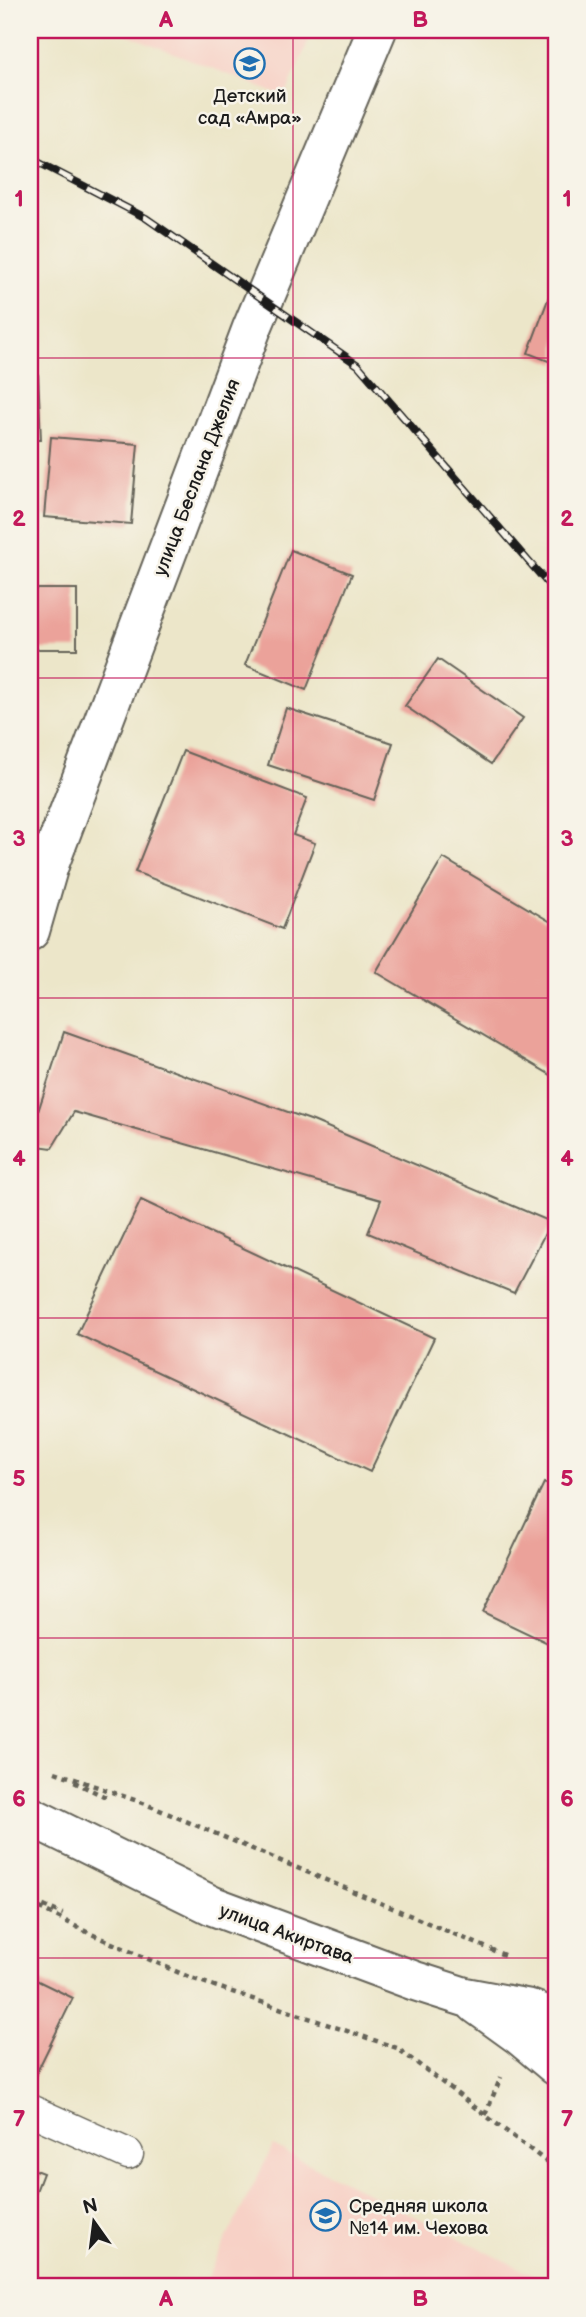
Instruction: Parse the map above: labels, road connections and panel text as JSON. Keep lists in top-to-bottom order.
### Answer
{
  "streets": {
    "main road": ["улица Беслана Джелия", "улица Акиртава"]
  },
  "places": {
    "school or university": ["Детский сад «Амра»", "Средняя школа №14 им. Чехова"]
  },
  "north": "top",
  "grid": {
    "columns": ["A", "B"],
    "rows": [
      "1",
      "2",
      "3",
      "4",
      "5",
      "6",
      "7"
    ]
  }
}
